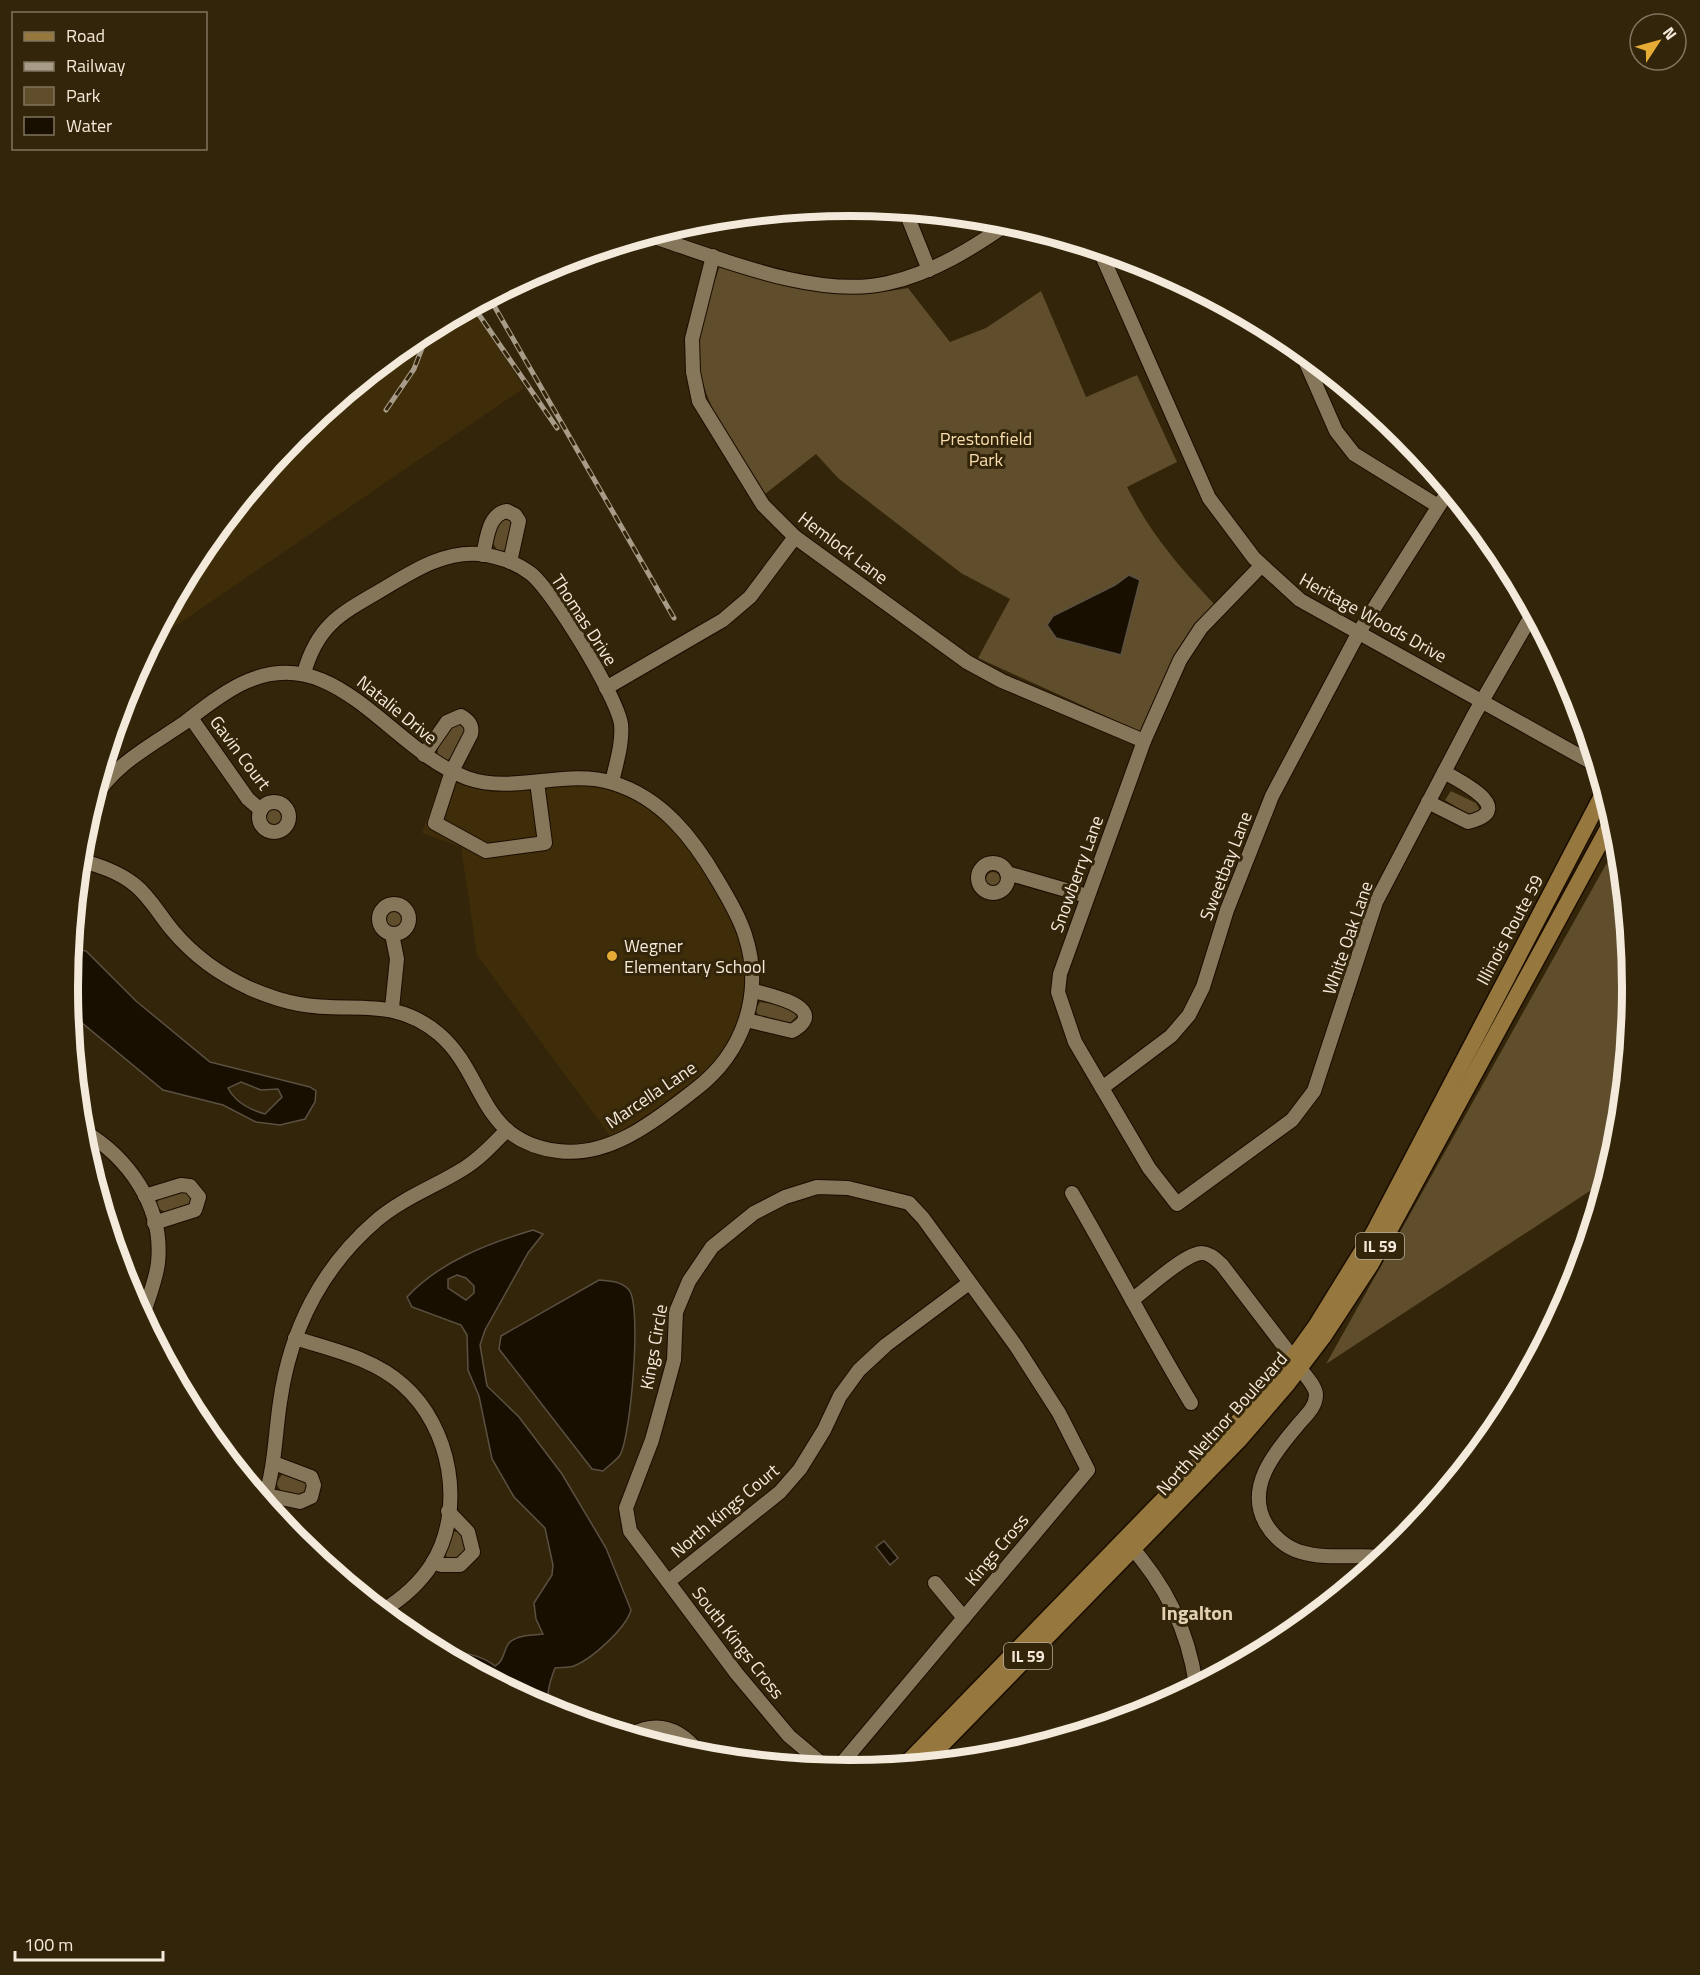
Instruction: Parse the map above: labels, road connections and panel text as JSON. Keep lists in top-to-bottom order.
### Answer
{
  "streets": {
    "main road": ["Illinois Route 59", "IL 59", "North Neltnor Boulevard"],
    "street": [
      "Hemlock Lane",
      "Heritage Woods Drive",
      "Thomas Drive",
      "Natalie Drive",
      "Gavin Court",
      "Sweetbay Lane",
      "Snowberry Lane",
      "White Oak Lane",
      "Marcella Lane",
      "Kings Circle",
      "North Kings Court",
      "Kings Cross",
      "South Kings Cross"
    ]
  },
  "crossings": [
    ["Hemlock Lane", "Snowberry Lane"],
    ["Heritage Woods Drive", "Sweetbay Lane"],
    ["Heritage Woods Drive", "Snowberry Lane"],
    ["Heritage Woods Drive", "White Oak Lane"],
    ["Thomas Drive", "Natalie Drive"],
    ["Thomas Drive", "Marcella Lane"],
    ["Natalie Drive", "Gavin Court"],
    ["Natalie Drive", "Marcella Lane"],
    ["Sweetbay Lane", "Snowberry Lane"],
    ["Snowberry Lane", "White Oak Lane"],
    ["Illinois Route 59", "North Neltnor Boulevard"],
    ["Kings Circle", "North Kings Court"],
    ["Kings Circle", "Kings Cross"],
    ["Kings Circle", "South Kings Cross"],
    ["North Kings Court", "South Kings Cross"]
  ],
  "districts": ["Ingalton"],
  "parks": ["Prestonfield Park"],
  "places": ["Wegner Elementary School"],
  "legend": [
    "Road",
    "Railway",
    "Park",
    "Water"
  ],
  "scale_bar": "100 m",
  "north": "top right"
}
